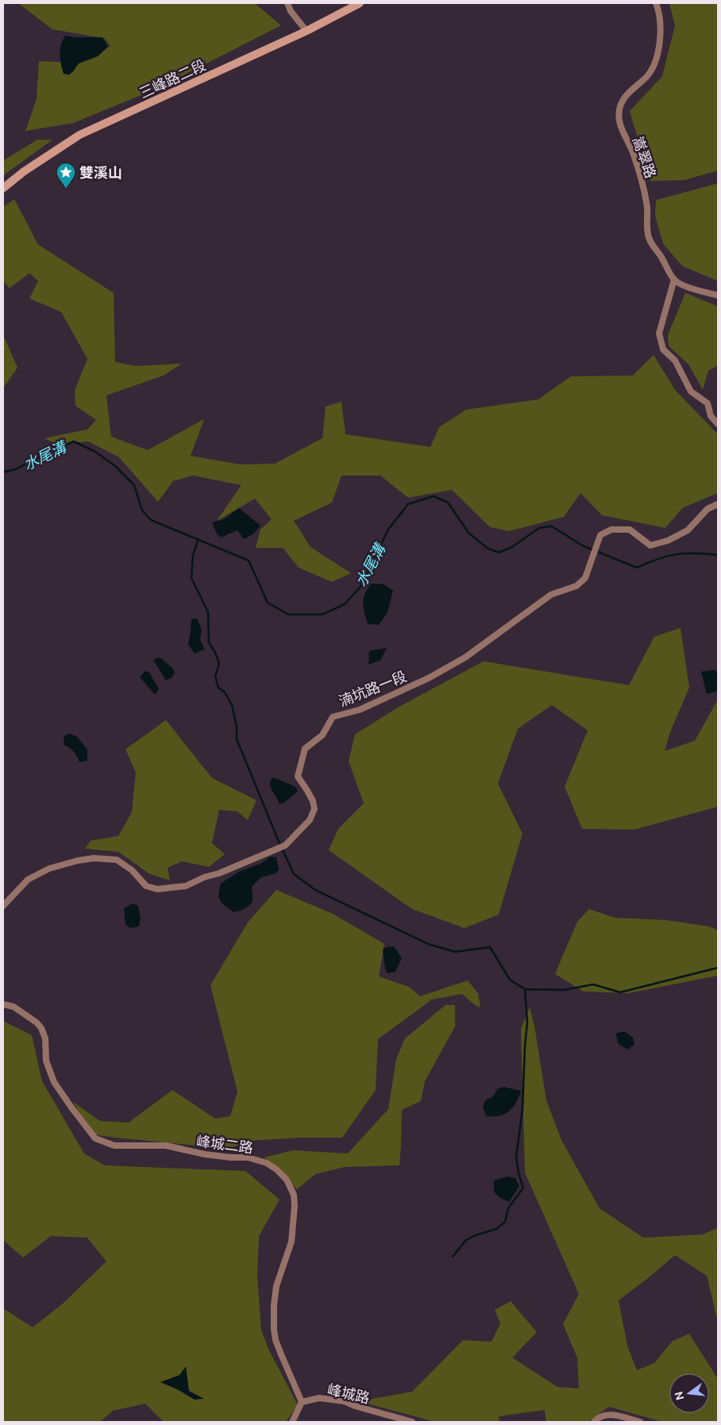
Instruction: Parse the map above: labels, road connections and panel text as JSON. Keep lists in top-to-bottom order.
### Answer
{
  "streets": {
    "street": [
      "三峰路二段",
      "嵩翠路",
      "湳坑路一段",
      "峰城二路",
      "峰城路"
    ]
  },
  "crossings": [
    ["峰城二路", "峰城路"]
  ],
  "water": ["水尾溝"],
  "places": {
    "place": ["雙溪山"]
  },
  "north": "left"
}
